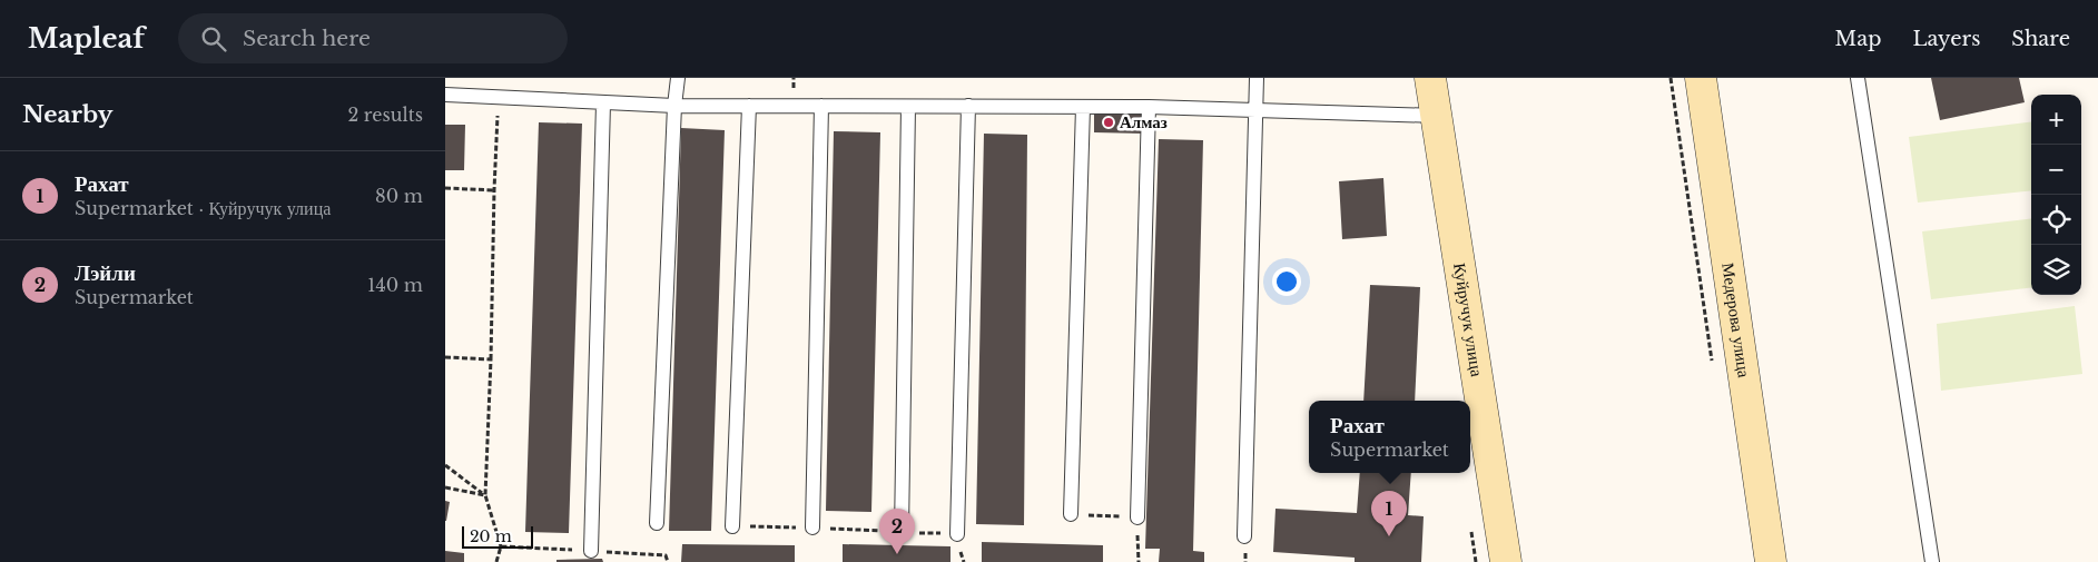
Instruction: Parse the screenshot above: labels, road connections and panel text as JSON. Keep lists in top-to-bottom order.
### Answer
{
  "streets": {
    "street": ["Куйручук улица", "Медерова улица"]
  },
  "places": ["Алмаз"],
  "scale_bar": "20 m",
  "page": {
    "header": "Mapleaf",
    "search": "Search here",
    "nav": ["Map", "Layers", "Share"],
    "heading": ["Nearby", "2 results"],
    "map_buttons": ["+", "−"],
    "list": [
      {
        "mark": "1",
        "name": "Рахат",
        "note": "Supermarket · Куйручук улица",
        "value": "80 m"
      },
      {
        "mark": "2",
        "name": "Лэйли",
        "note": "Supermarket",
        "value": "140 m"
      }
    ],
    "popup": ["Рахат", "Supermarket"],
    "pins": ["1", "2"],
    "scale": "20 m"
  }
}
